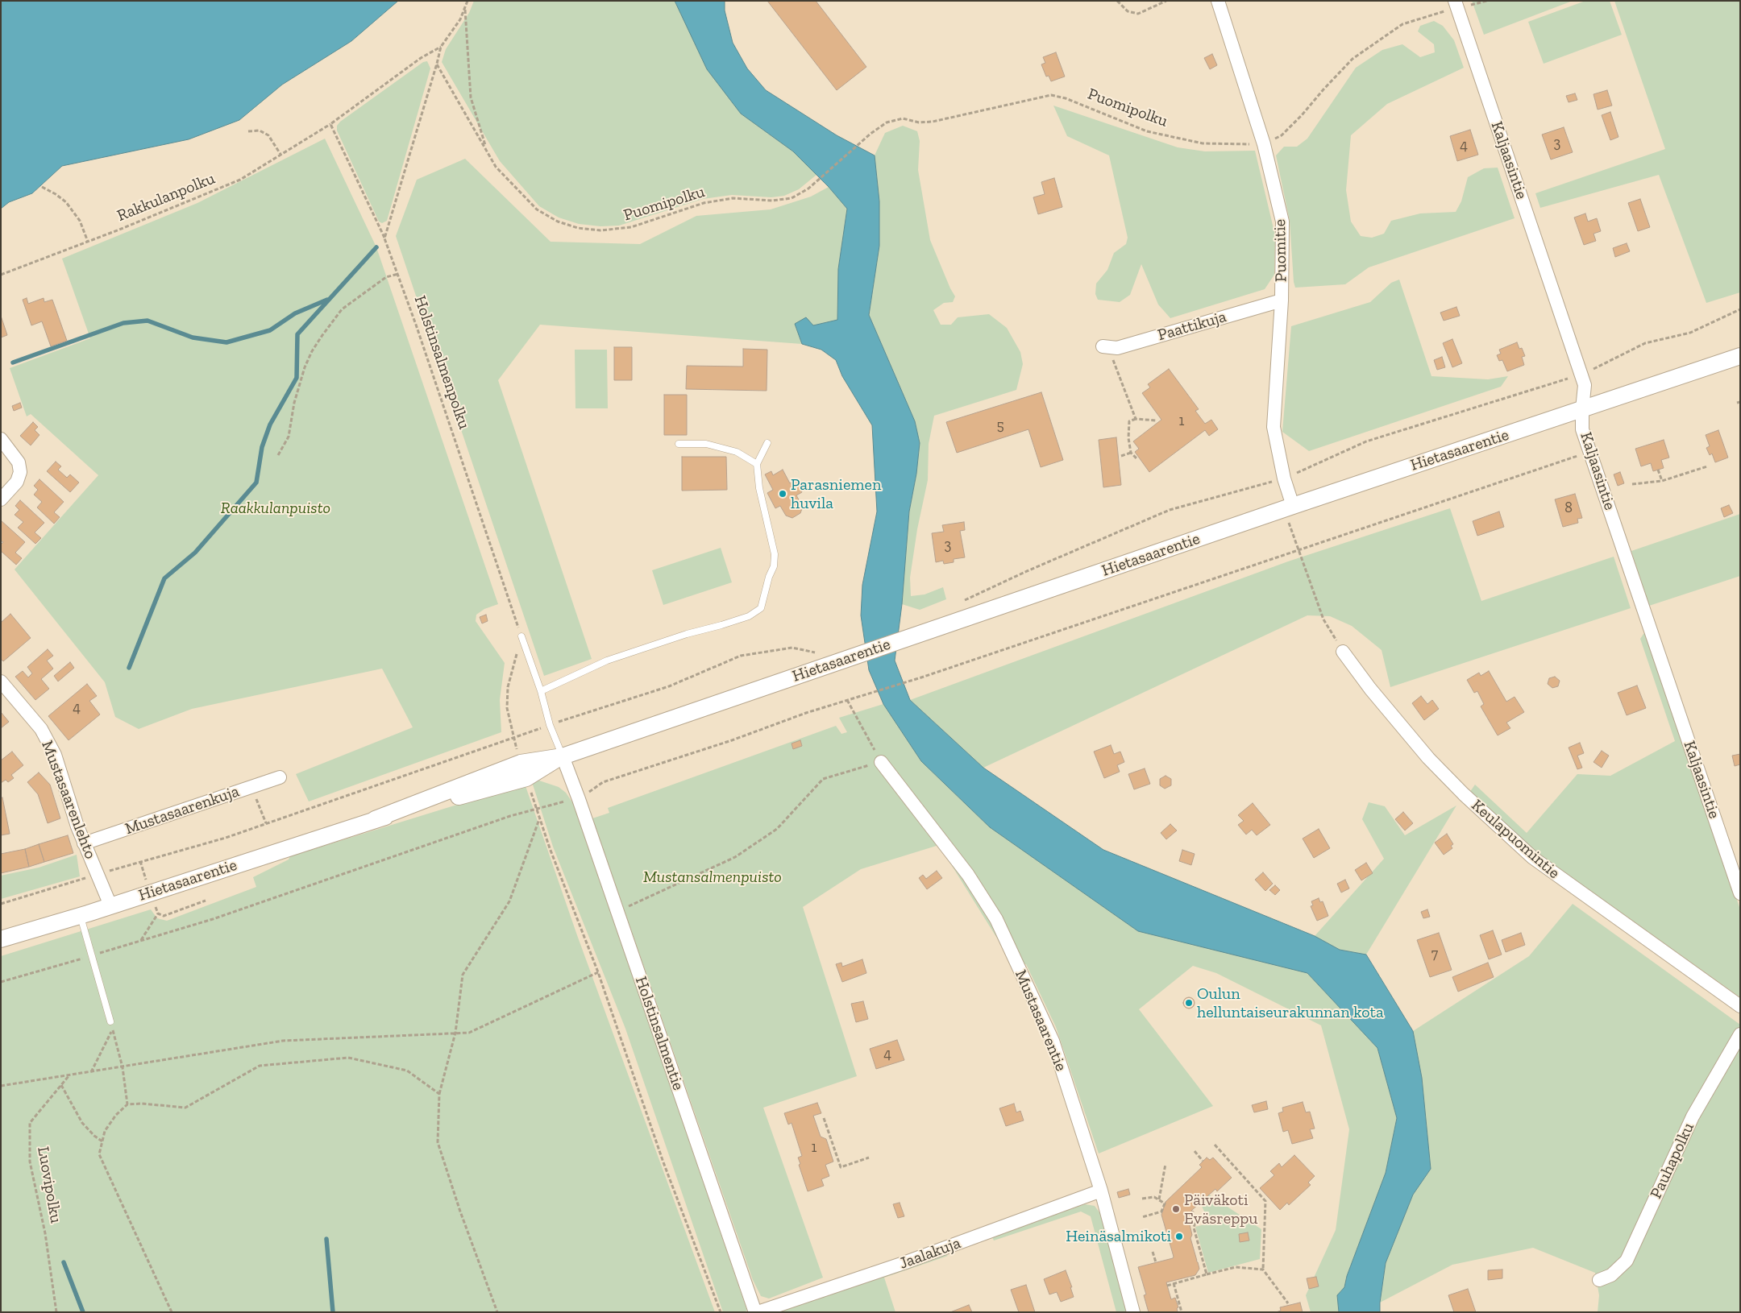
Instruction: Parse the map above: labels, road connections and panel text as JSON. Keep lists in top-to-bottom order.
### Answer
{
  "streets": {
    "street": [
      "Kaljaasintie",
      "Puomitie",
      "Paattikuja",
      "Hietasaarentie",
      "Mustasaarenlehto",
      "Mustasaarenkuja",
      "Keulapuomintie",
      "Mustasaarentie",
      "Holstinsalmentie",
      "Pauhapolku",
      "Jaalakuja"
    ],
    "path": [
      "Puomipolku",
      "Rakkulanpolku",
      "Holstinsalmenpolku",
      "Luovipolku"
    ]
  },
  "crossings": [
    ["Puomipolku", "Kaljaasintie"],
    ["Puomipolku", "Puomitie"],
    ["Kaljaasintie", "Hietasaarentie"],
    ["Puomitie", "Paattikuja"],
    ["Puomitie", "Hietasaarentie"],
    ["Hietasaarentie", "Mustasaarenlehto"],
    ["Hietasaarentie", "Holstinsalmentie"],
    ["Mustasaarenlehto", "Mustasaarenkuja"],
    ["Mustasaarentie", "Jaalakuja"],
    ["Holstinsalmentie", "Jaalakuja"]
  ],
  "parks": ["Raakkulanpuisto", "Mustansalmenpuisto"],
  "places": [
    "Parasniemen huvila",
    "Oulun helluntaiseurakunnan kota",
    "Päiväkoti Eväsreppu",
    "Heinäsalmikoti"
  ],
  "house_numbers": [
    "3",
    "4",
    "1",
    "5",
    "8",
    "3",
    "4",
    "7",
    "4",
    "1"
  ]
}
